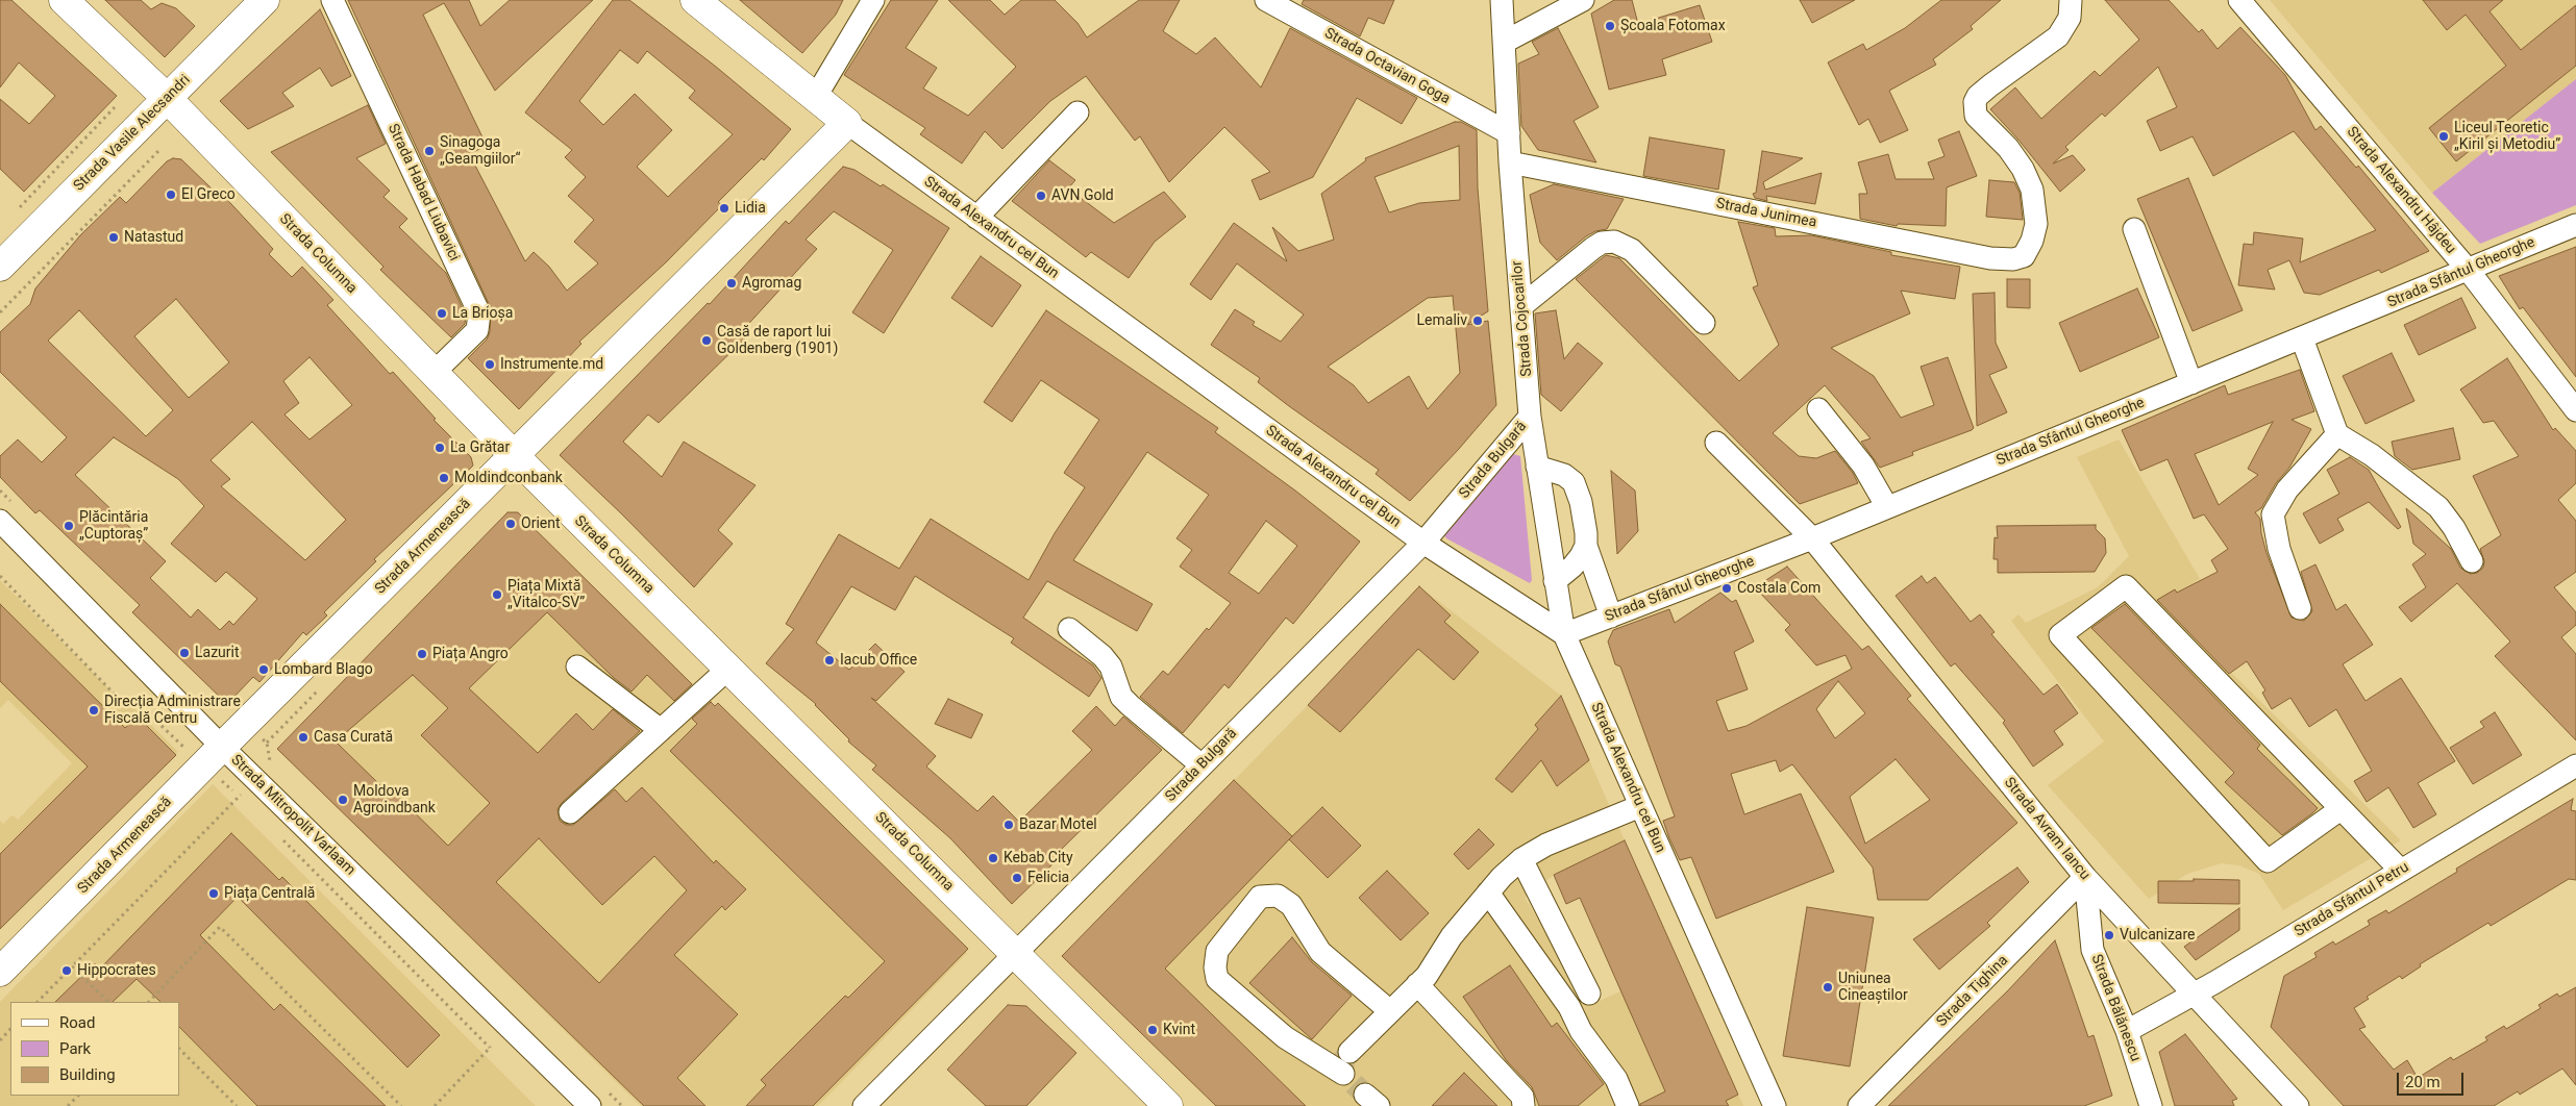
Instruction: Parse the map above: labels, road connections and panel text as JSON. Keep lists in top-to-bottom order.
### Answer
{
  "streets": {
    "main road": [
      "Strada Vasile Alecsandri",
      "Strada Alexandru cel Bun",
      "Strada Columna",
      "Strada Armenească"
    ],
    "street": [
      "Strada Octavian Goga",
      "Strada Alexandru Hâjdeu",
      "Strada Habad Liubavici",
      "Strada Junimea",
      "Strada Sfântul Gheorghe",
      "Strada Cojocarilor",
      "Strada Bulgară",
      "Strada Mitropolit Varlaam",
      "Strada Avram Iancu",
      "Strada Sfântul Petru",
      "Strada Tighina",
      "Strada Bălănescu"
    ]
  },
  "crossings": [
    ["Strada Octavian Goga", "Strada Cojocarilor"],
    ["Strada Vasile Alecsandri", "Strada Columna"],
    ["Strada Alexandru Hâjdeu", "Strada Sfântul Gheorghe"],
    ["Strada Habad Liubavici", "Strada Columna"],
    ["Strada Junimea", "Strada Cojocarilor"],
    ["Strada Alexandru cel Bun", "Strada Sfântul Gheorghe"],
    ["Strada Alexandru cel Bun", "Strada Cojocarilor"],
    ["Strada Alexandru cel Bun", "Strada Bulgară"],
    ["Strada Alexandru cel Bun", "Strada Armenească"],
    ["Strada Columna", "Strada Bulgară"],
    ["Strada Columna", "Strada Armenească"],
    ["Strada Sfântul Gheorghe", "Strada Cojocarilor"],
    ["Strada Sfântul Gheorghe", "Strada Avram Iancu"],
    ["Strada Cojocarilor", "Strada Bulgară"],
    ["Strada Armenească", "Strada Mitropolit Varlaam"],
    ["Strada Avram Iancu", "Strada Sfântul Petru"],
    ["Strada Avram Iancu", "Strada Tighina"],
    ["Strada Avram Iancu", "Strada Bălănescu"],
    ["Strada Sfântul Petru", "Strada Bălănescu"],
    ["Strada Tighina", "Strada Bălănescu"]
  ],
  "places": [
    "Școala Fotomax",
    "Liceul Teoretic „Kiril și Metodiu”",
    "Sinagoga „Geamgiilor“",
    "El Greco",
    "AVN Gold",
    "Lidia",
    "Natastud",
    "Agromag",
    "La Brioșa",
    "Lemaliv",
    "Casă de raport lui Goldenberg (1901)",
    "Instrumente.md",
    "La Grătar",
    "Moldindconbank",
    "Orient",
    "Plăcintăria „Cuptoraș”",
    "Costala Com",
    "Piața Mixtă „Vitalco-SV”",
    "Lazurit",
    "Piața Angro",
    "Iacub Office",
    "Lombard Blago",
    "Direcția Administrare Fiscală Centru",
    "Casa Curată",
    "Moldova Agroindbank",
    "Bazar Motel",
    "Kebab City",
    "Felicia",
    "Piața Centrală",
    "Vulcanizare",
    "Hippocrates",
    "Uniunea Cineaștilor",
    "Kvint"
  ],
  "legend": ["Road", "Park", "Building"],
  "scale_bar": "20 m"
}
